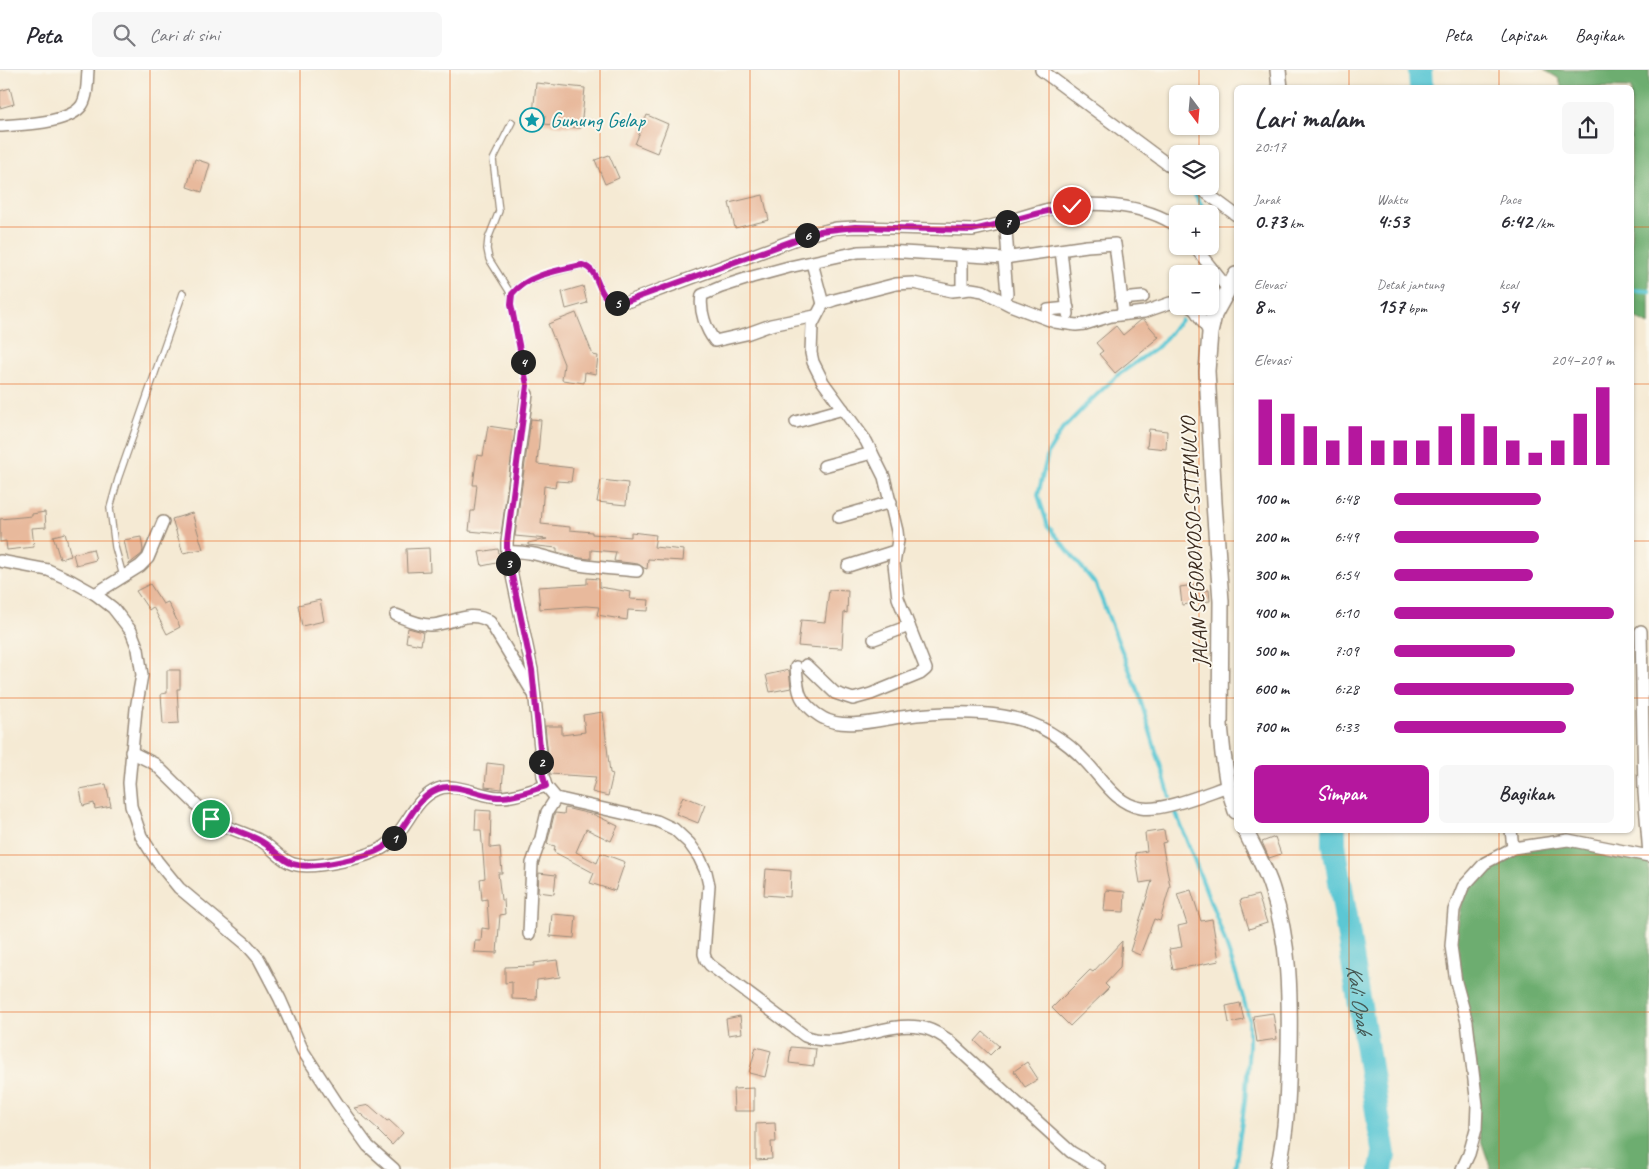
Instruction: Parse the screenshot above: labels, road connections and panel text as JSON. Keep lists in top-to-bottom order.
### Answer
{
  "streets": {
    "main road": ["JALAN SEGOROYOSO-SITIMULYO"]
  },
  "water": ["Kali Opak"],
  "places": {
    "place": ["Gunung Gelap"]
  },
  "north": "bottom",
  "page": {
    "header": "Peta",
    "search": "Cari di sini",
    "nav": ["Peta", "Lapisan", "Bagikan"],
    "map_buttons": ["+", "−"],
    "heading": ["Lari malam", "20:17"],
    "stats": [
      ["Jarak", "0.73 km"],
      ["Waktu", "4:53"],
      ["Pace", "6:42 /km"],
      ["Elevasi", "8 m"],
      ["Detak jantung", "157 bpm"],
      ["kcal", "54"]
    ],
    "pins": [
      "7",
      "6",
      "5",
      "4",
      "3",
      "2",
      "1"
    ],
    "chart": ["Elevasi", "204–209 m"],
    "list": [
      {
        "name": "100 m",
        "note": "6:48"
      },
      {
        "name": "200 m",
        "note": "6:49"
      },
      {
        "name": "300 m",
        "note": "6:54"
      },
      {
        "name": "400 m",
        "note": "6:10"
      },
      {
        "name": "500 m",
        "note": "7:09"
      },
      {
        "name": "600 m",
        "note": "6:28"
      },
      {
        "name": "700 m",
        "note": "6:33"
      }
    ],
    "buttons": ["Simpan", "Bagikan"]
  }
}
